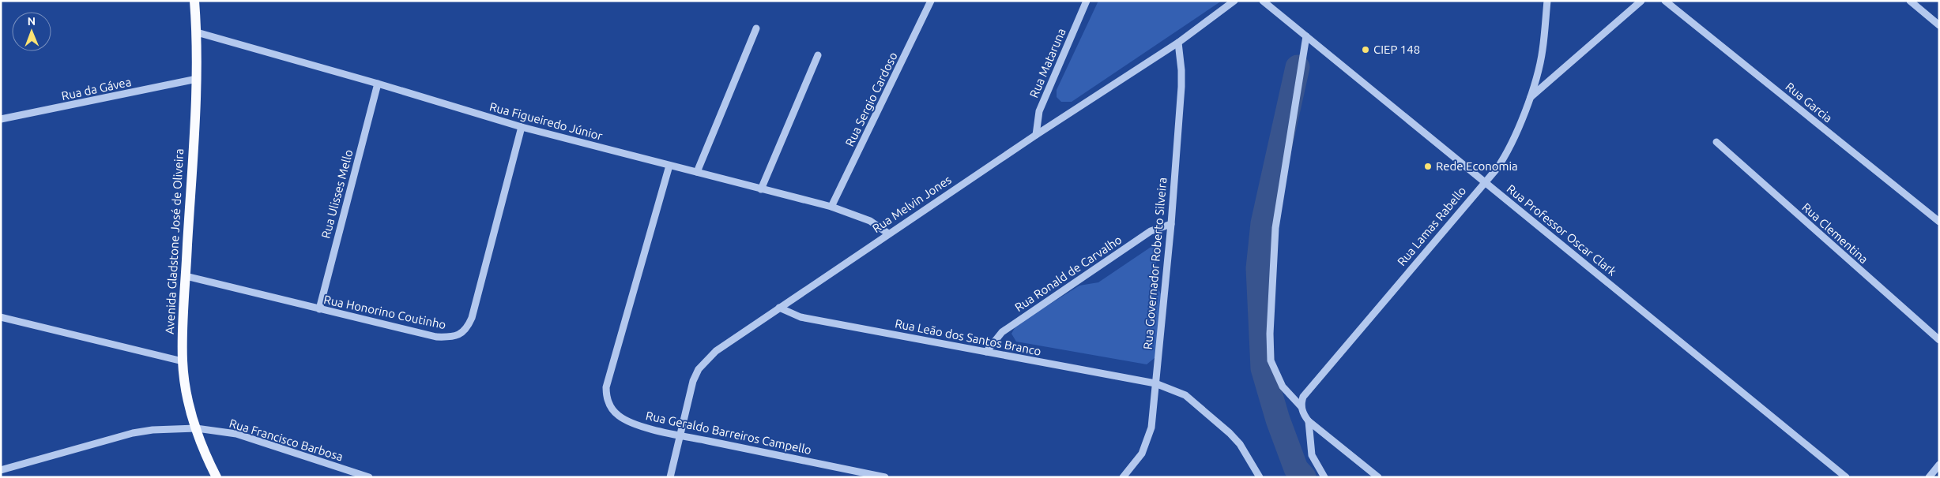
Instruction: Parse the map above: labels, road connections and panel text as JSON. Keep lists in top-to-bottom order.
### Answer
{
  "streets": {
    "main road": ["Avenida Gladstone José de Oliveira"],
    "street": [
      "Rua Mataruna",
      "Rua da Gávea",
      "Rua Sergio Cardoso",
      "Rua Garcia",
      "Rua Figueiredo Júnior",
      "Rua Ulisses Mello",
      "Rua Melvin Jones",
      "Rua Lamas Rabello",
      "Rua Professor Oscar Clark",
      "Rua Clementina",
      "Rua Governador Roberto Silveira",
      "Rua Ronald de Carvalho",
      "Rua Honorino Coutinho",
      "Rua Leão dos Santos Branco",
      "Rua Geraldo Barreiros Campello",
      "Rua Francisco Barbosa"
    ]
  },
  "crossings": [
    ["Rua Mataruna", "Rua Melvin Jones"],
    ["Rua da Gávea", "Avenida Gladstone José de Oliveira"],
    ["Rua Sergio Cardoso", "Rua Figueiredo Júnior"],
    ["Rua Figueiredo Júnior", "Rua Ulisses Mello"],
    ["Rua Figueiredo Júnior", "Rua Melvin Jones"],
    ["Rua Figueiredo Júnior", "Avenida Gladstone José de Oliveira"],
    ["Rua Figueiredo Júnior", "Rua Honorino Coutinho"],
    ["Rua Figueiredo Júnior", "Rua Geraldo Barreiros Campello"],
    ["Rua Ulisses Mello", "Rua Honorino Coutinho"],
    ["Rua Melvin Jones", "Rua Governador Roberto Silveira"],
    ["Rua Melvin Jones", "Rua Leão dos Santos Branco"],
    ["Rua Melvin Jones", "Rua Geraldo Barreiros Campello"],
    ["Rua Lamas Rabello", "Rua Professor Oscar Clark"],
    ["Avenida Gladstone José de Oliveira", "Rua Honorino Coutinho"],
    ["Avenida Gladstone José de Oliveira", "Rua Francisco Barbosa"],
    ["Rua Governador Roberto Silveira", "Rua Ronald de Carvalho"],
    ["Rua Governador Roberto Silveira", "Rua Leão dos Santos Branco"],
    ["Rua Ronald de Carvalho", "Rua Leão dos Santos Branco"]
  ],
  "places": ["CIEP 148", "Rede Economia"],
  "north": "top"
}
